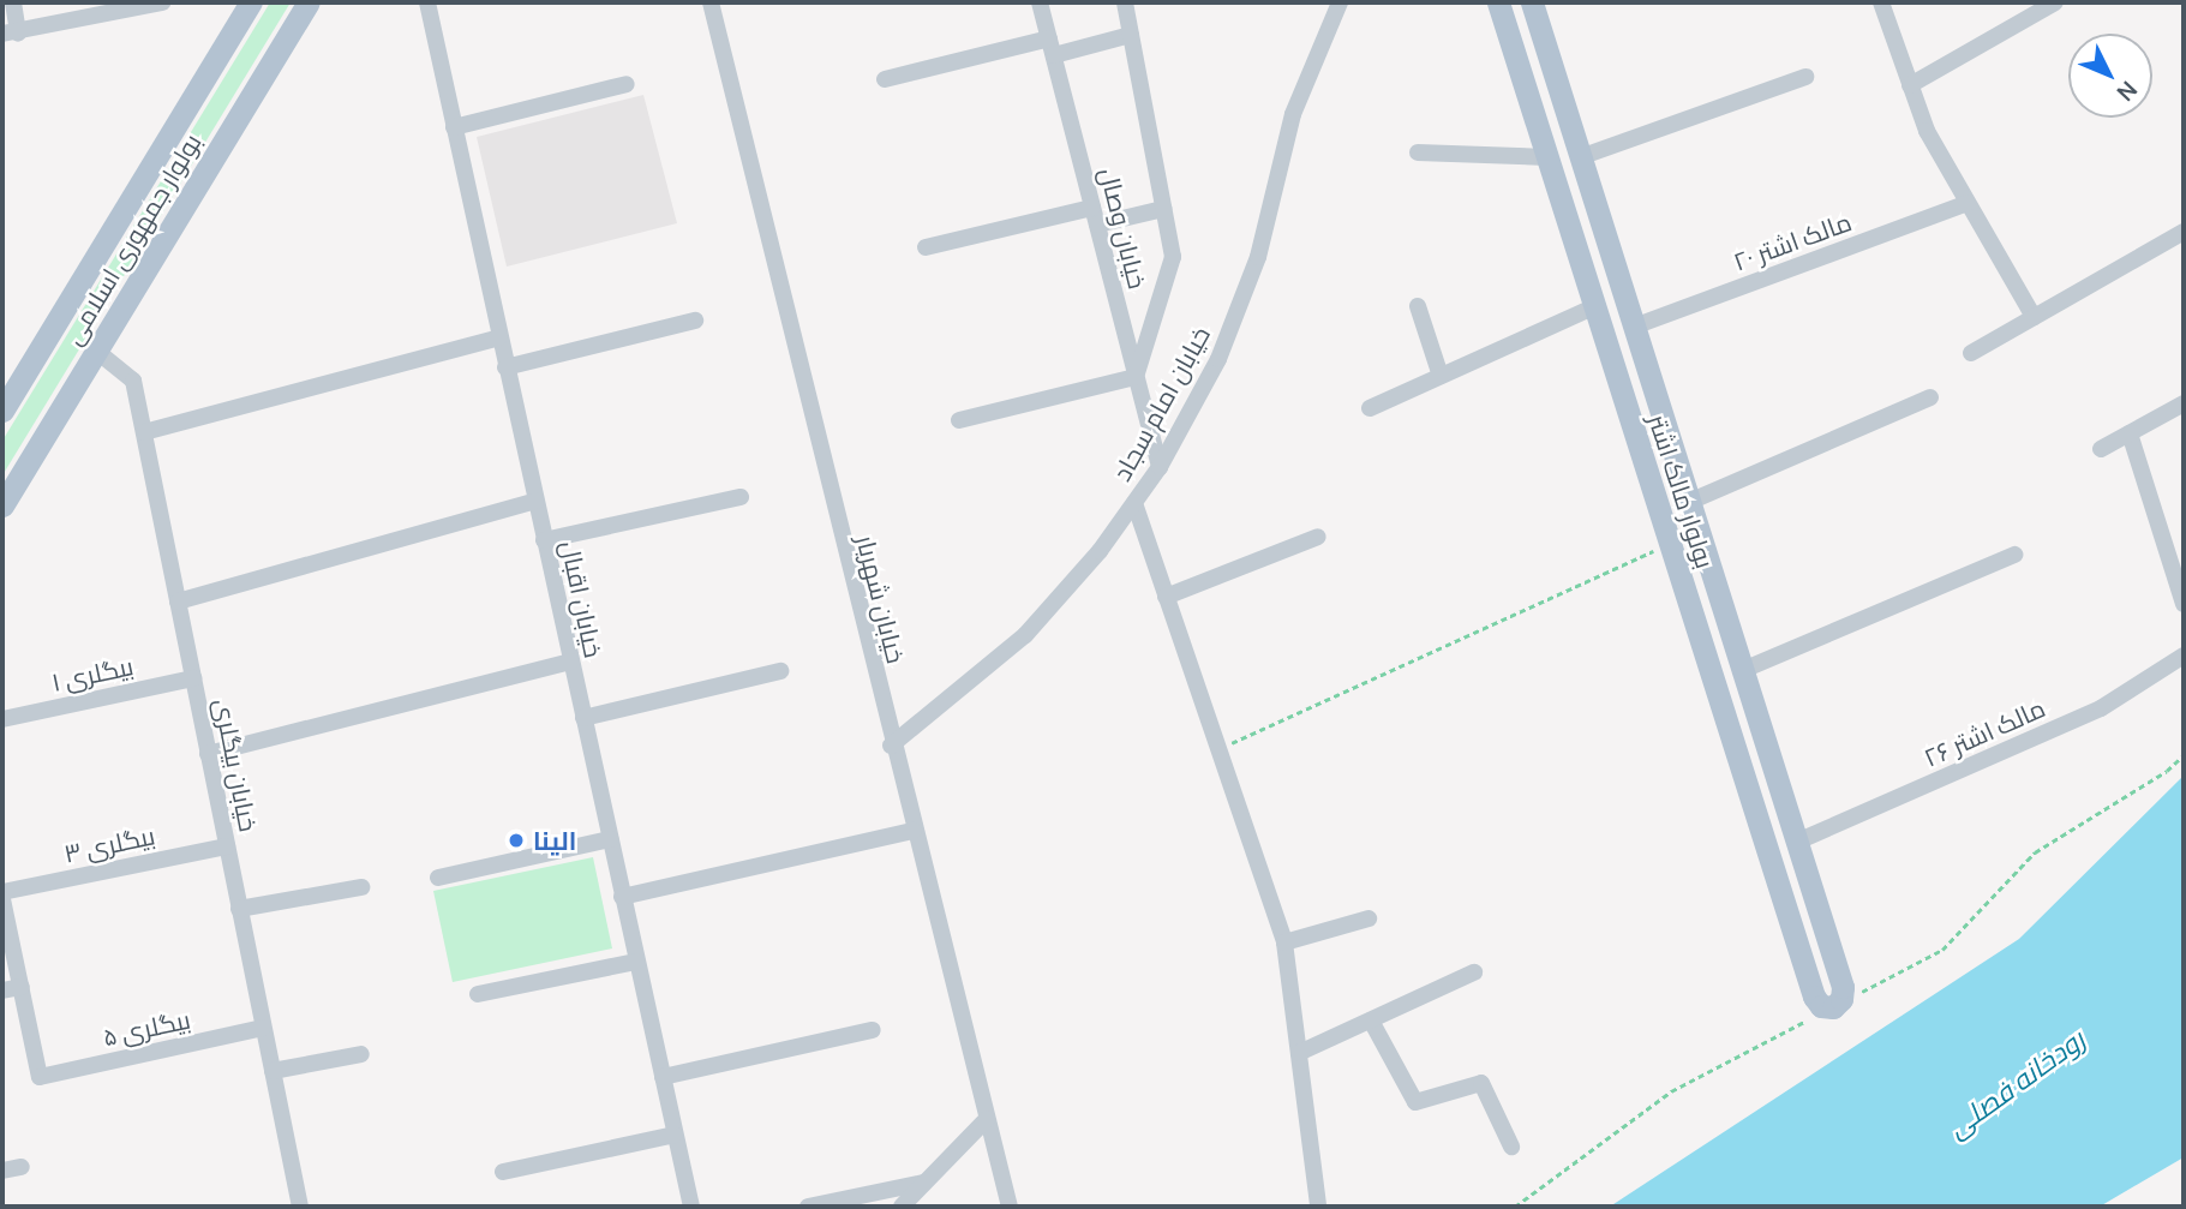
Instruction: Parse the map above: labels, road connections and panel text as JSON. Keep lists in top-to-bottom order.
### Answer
{
  "streets": {
    "main road": ["بولوار جمهوری اسلامی", "بولوار مالک اشتر"],
    "street": [
      "خیابان وصال",
      "مالک اشتر ۲۰",
      "خیابان امام سجاد",
      "خیابان اقبال",
      "خیابان شهریار",
      "بیگلری ۱",
      "مالک اشتر ۲۶",
      "خیابان بیگلری",
      "بیگلری ۳",
      "بیگلری ۵"
    ]
  },
  "crossings": [
    ["خیابان وصال", "خیابان امام سجاد"],
    ["بولوار جمهوری اسلامی", "خیابان بیگلری"],
    ["مالک اشتر ۲۰", "بولوار مالک اشتر"],
    ["خیابان امام سجاد", "خیابان شهریار"],
    ["بولوار مالک اشتر", "مالک اشتر ۲۶"],
    ["بیگلری ۱", "خیابان بیگلری"],
    ["خیابان بیگلری", "بیگلری ۳"],
    ["خیابان بیگلری", "بیگلری ۵"]
  ],
  "water": ["رودخانه فصلی"],
  "places": ["الینا"],
  "north": "bottom right"
}
